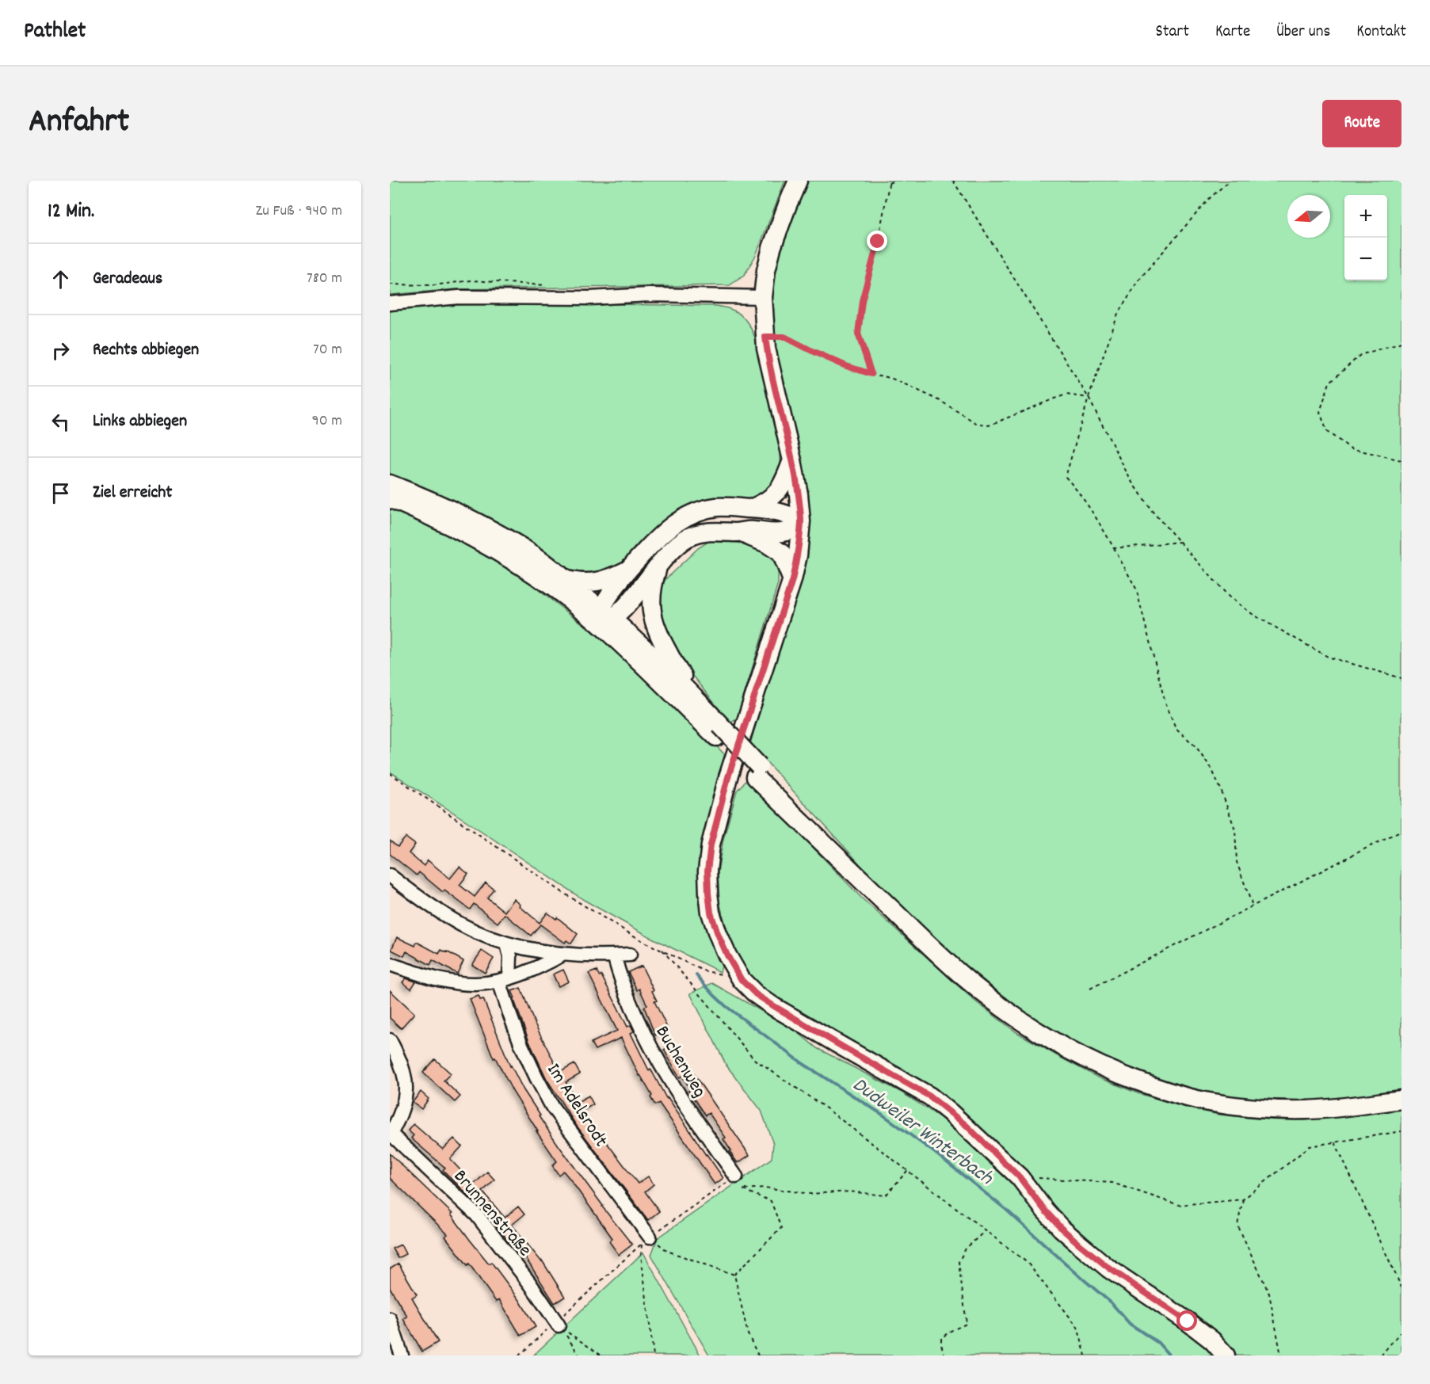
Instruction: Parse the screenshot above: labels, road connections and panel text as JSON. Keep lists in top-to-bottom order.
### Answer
{
  "streets": {
    "street": ["Buchenweg", "Im Adelsrodt", "Brunnenstraße"]
  },
  "water": ["Dudweiler Winterbach"],
  "north": "left",
  "page": {
    "header": "Pathlet",
    "nav": [
      "Start",
      "Karte",
      "Über uns",
      "Kontakt"
    ],
    "title": "Anfahrt",
    "buttons": "Route",
    "heading": ["12 Min.", "Zu Fuß · 940 m"],
    "map_buttons": ["+", "−"],
    "list": [
      ["Geradeaus", "780 m"],
      ["Rechts abbiegen", "70 m"],
      ["Links abbiegen", "90 m"],
      "Ziel erreicht"
    ]
  }
}
